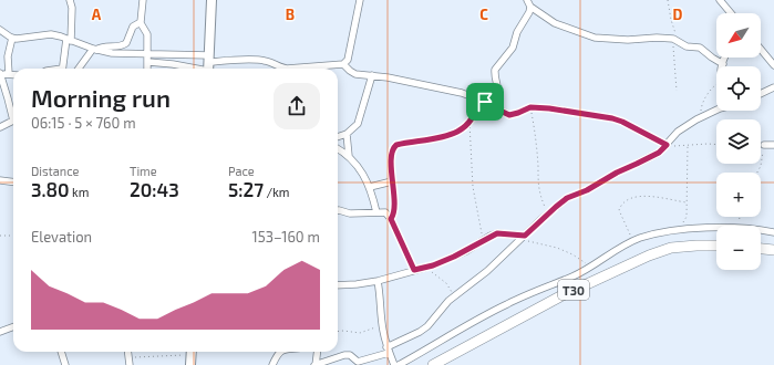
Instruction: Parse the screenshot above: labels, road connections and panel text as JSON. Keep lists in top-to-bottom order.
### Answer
{
  "streets": {
    "main road": ["T30"]
  },
  "north": "bottom left",
  "page": {
    "map_buttons": ["+", "−"],
    "heading": ["Morning run", "06:15 · 5 × 760 m"],
    "stats": [
      ["Distance", "3.80 km"],
      ["Time", "20:43"],
      ["Pace", "5:27 /km"]
    ],
    "chart": ["Elevation", "153–160 m"]
  },
  "grid": {
    "columns": [
      "A",
      "B",
      "C",
      "D"
    ]
  }
}
